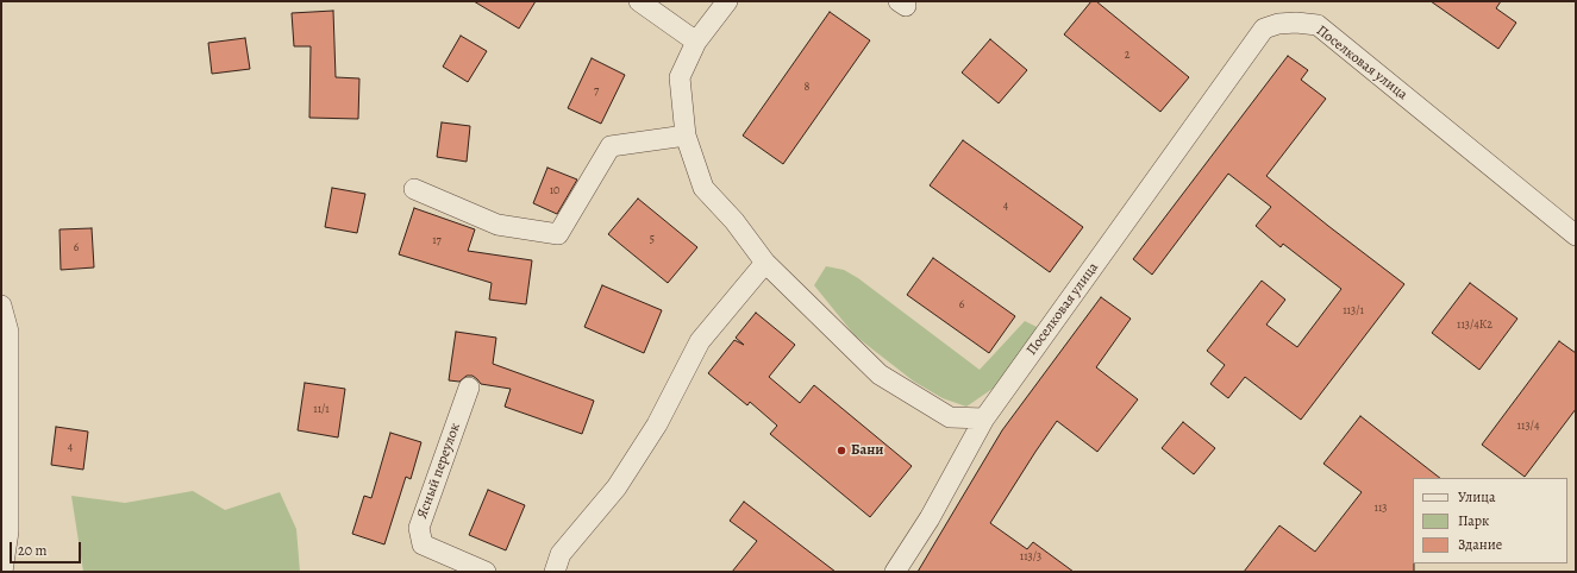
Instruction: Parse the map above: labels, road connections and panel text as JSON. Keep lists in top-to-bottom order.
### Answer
{
  "streets": {
    "street": ["Поселковая улица", "Ясный переулок"]
  },
  "places": ["Бани"],
  "house_numbers": [
    "2",
    "8",
    "7",
    "10",
    "4",
    "5",
    "17",
    "6",
    "6",
    "113/1",
    "113/4К2",
    "11/1",
    "113/4",
    "4",
    "113",
    "113/3"
  ],
  "legend": ["Улица", "Парк", "Здание"],
  "scale_bar": "20 m"
}
